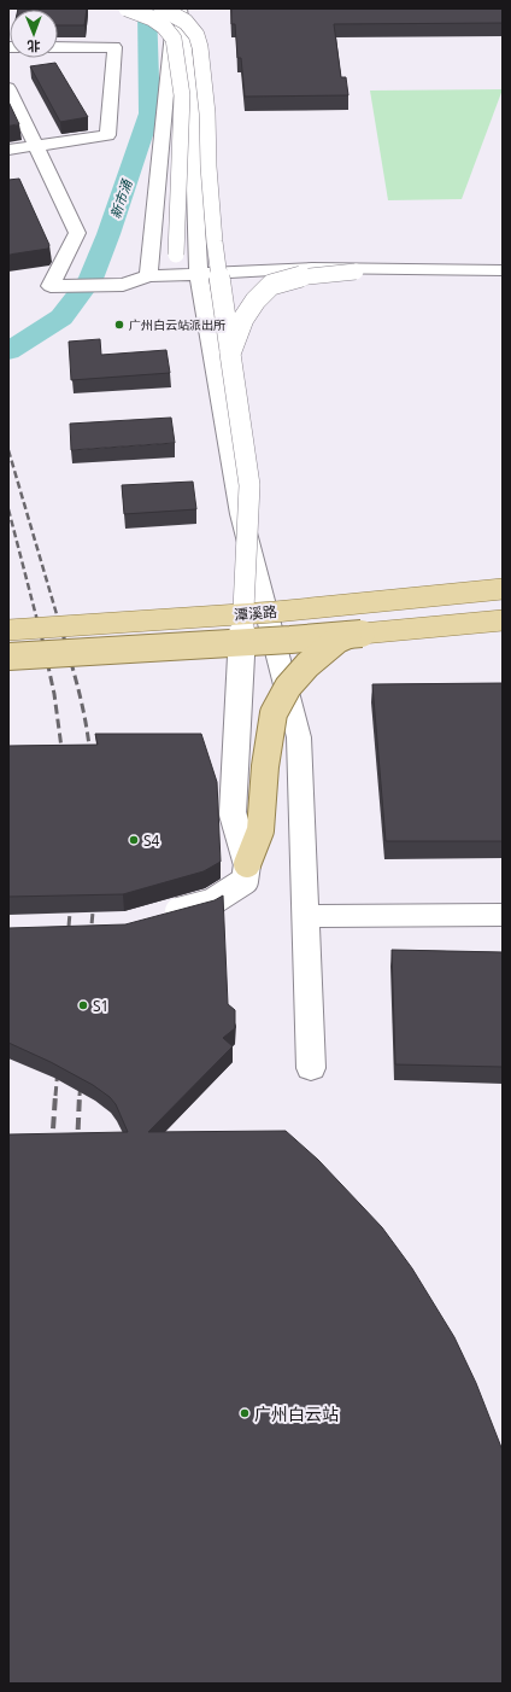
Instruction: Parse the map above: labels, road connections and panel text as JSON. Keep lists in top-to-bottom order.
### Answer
{
  "streets": {
    "main road": ["潭溪路"]
  },
  "water": ["新市涌"],
  "places": [
    "广州白云站派出所",
    "S4",
    "S1",
    "广州白云站"
  ],
  "north": "bottom"
}
